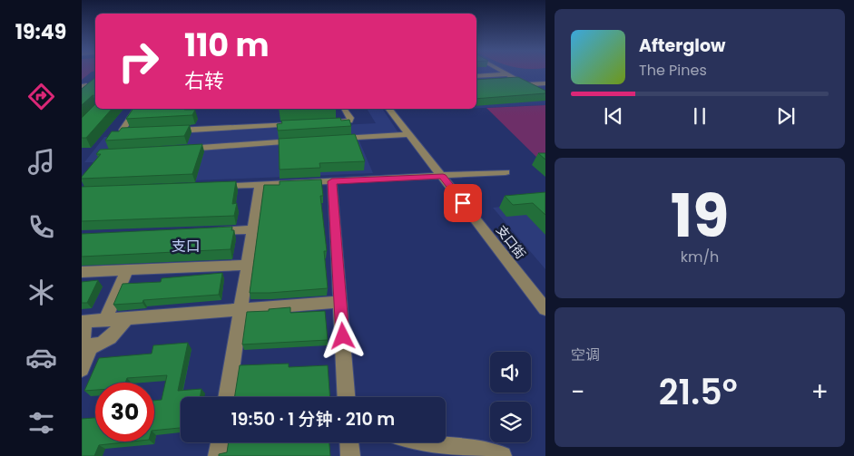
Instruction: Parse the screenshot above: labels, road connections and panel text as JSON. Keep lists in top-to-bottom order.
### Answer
{
  "streets": {
    "street": ["支口街"]
  },
  "districts": ["支口"],
  "page": {
    "tabs": "19:49",
    "turn": ["110 m", "右转"],
    "song": ["Afterglow", "The Pines"],
    "tile": [
      ["19", "km/h"],
      "空调"
    ],
    "heat": ["−", "21.5°", "+"],
    "limit": "30",
    "trip": "19:50 · 1 分钟 · 210 m"
  }
}
